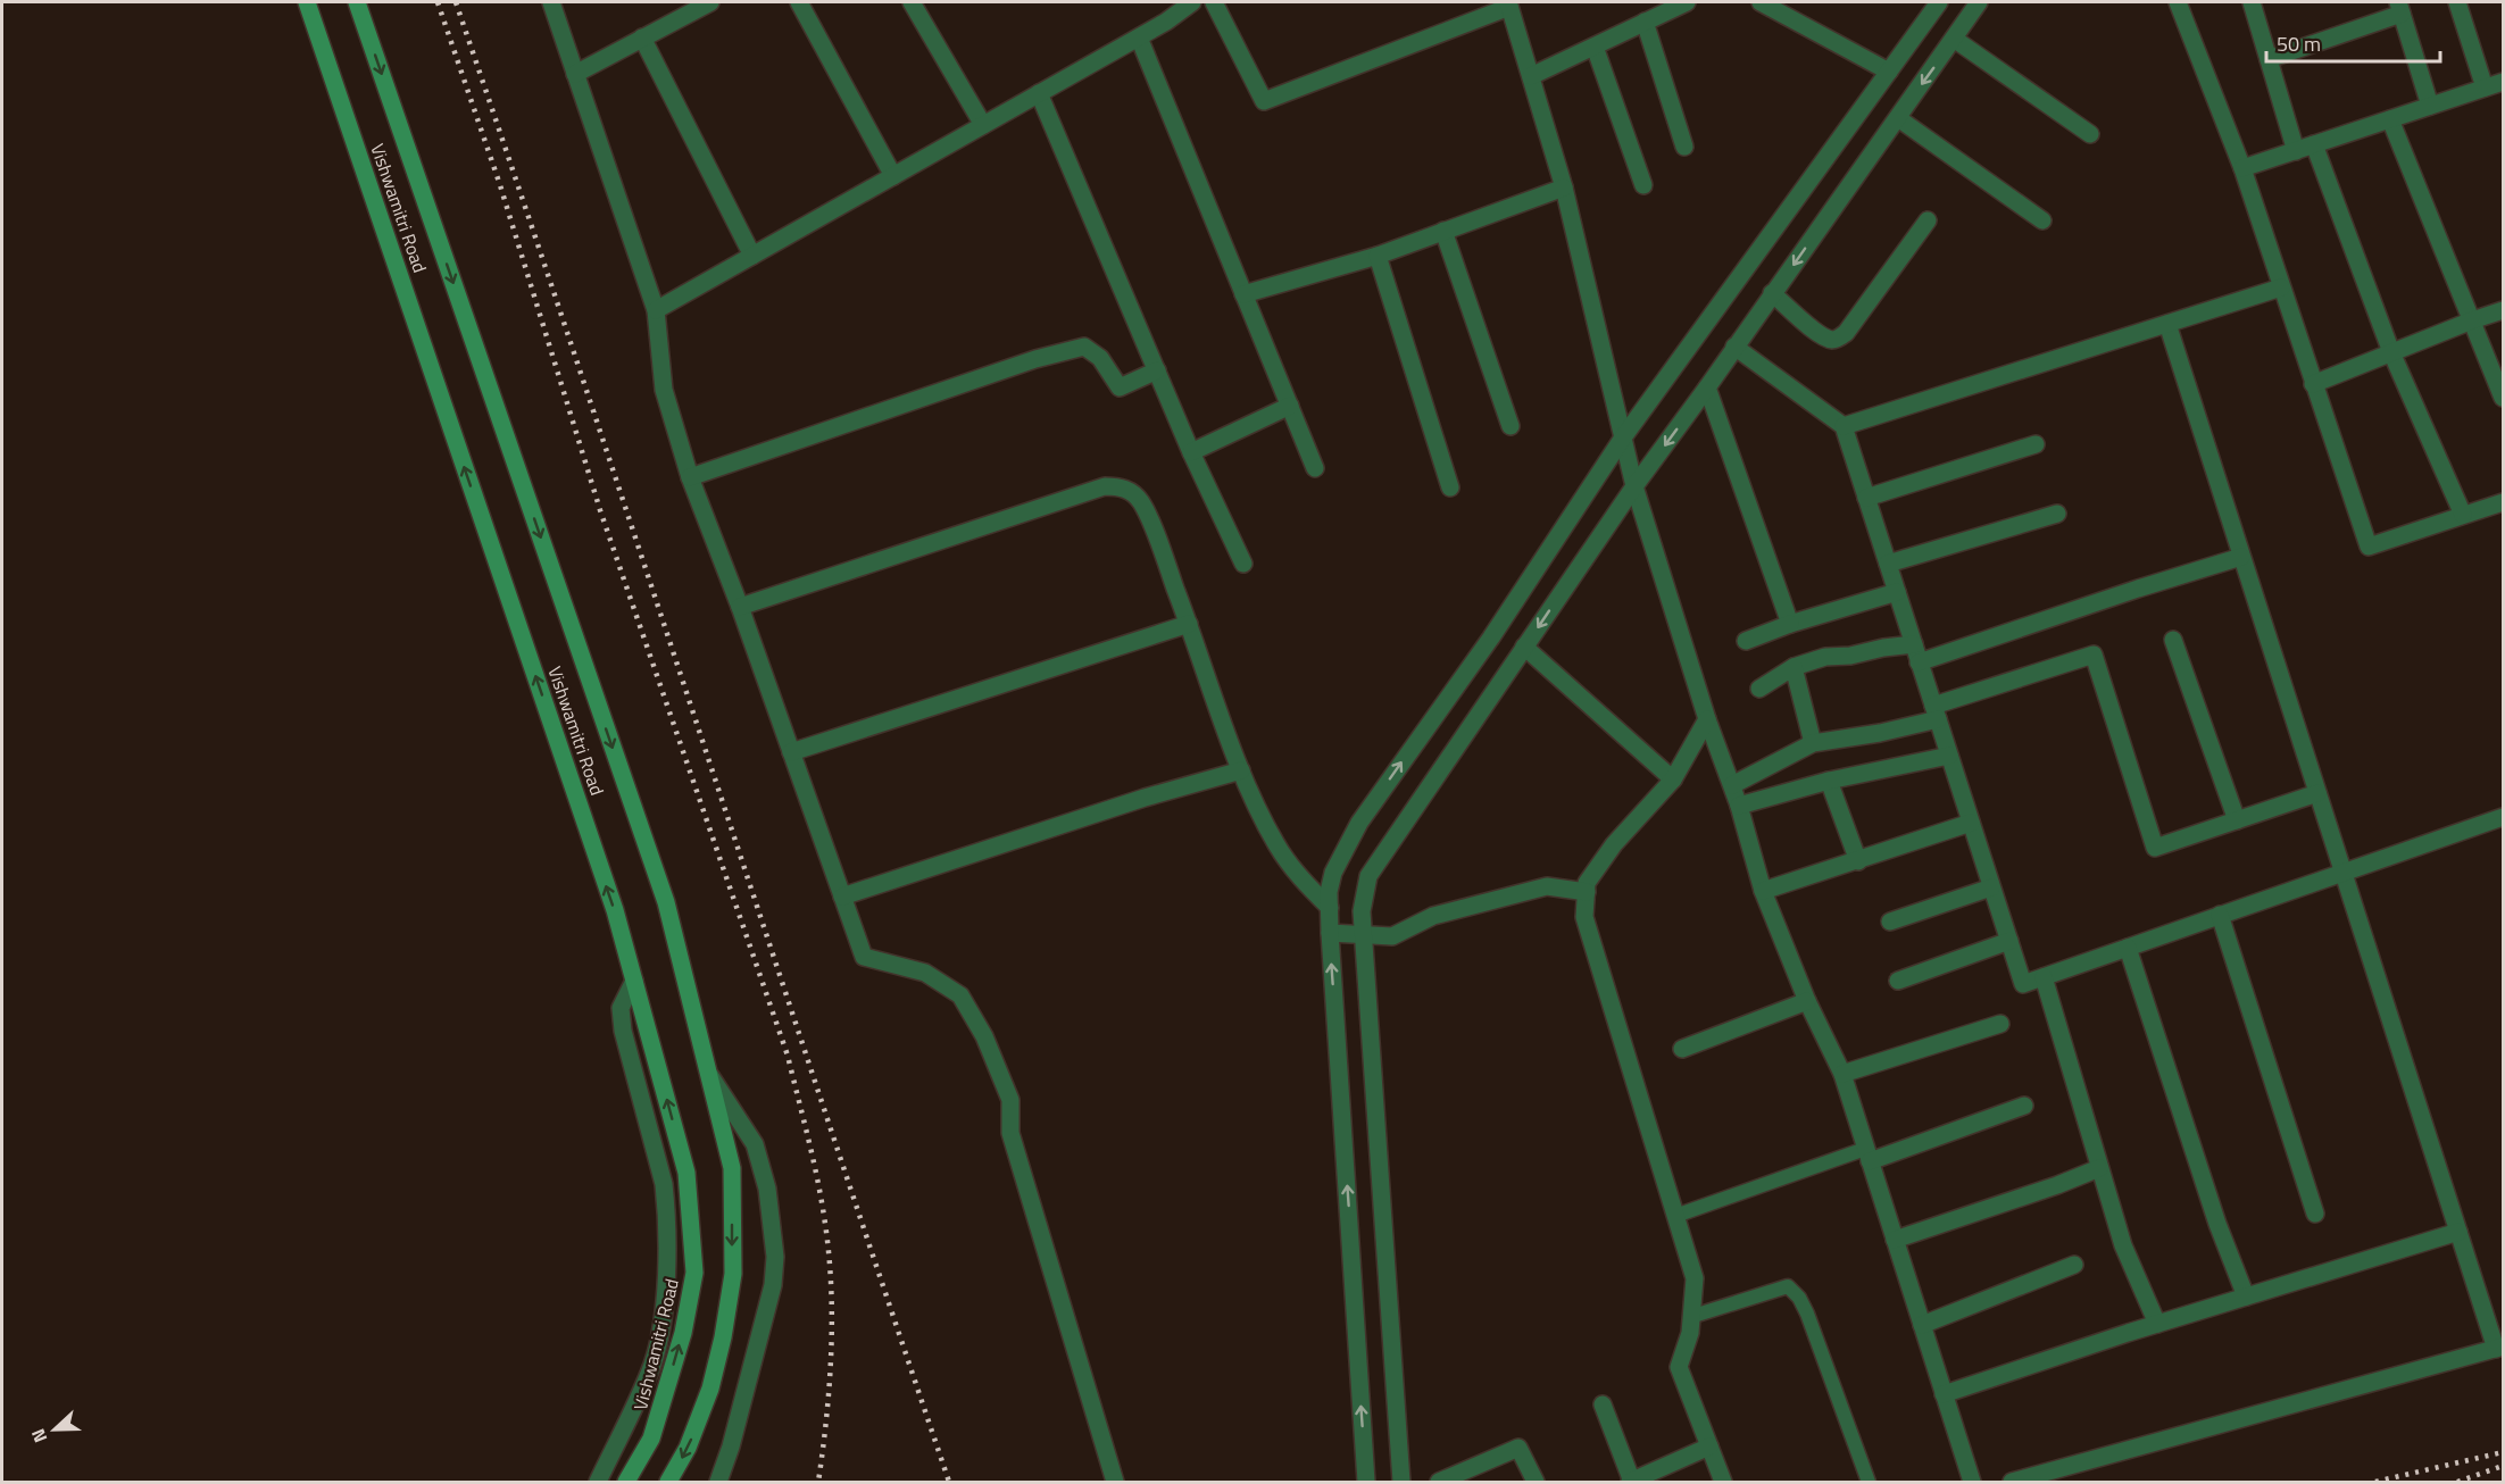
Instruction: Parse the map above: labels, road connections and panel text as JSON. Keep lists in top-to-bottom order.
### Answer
{
  "streets": {
    "main road": ["Vishwamitri Road"]
  },
  "scale_bar": "50 m",
  "north": "left"
}
